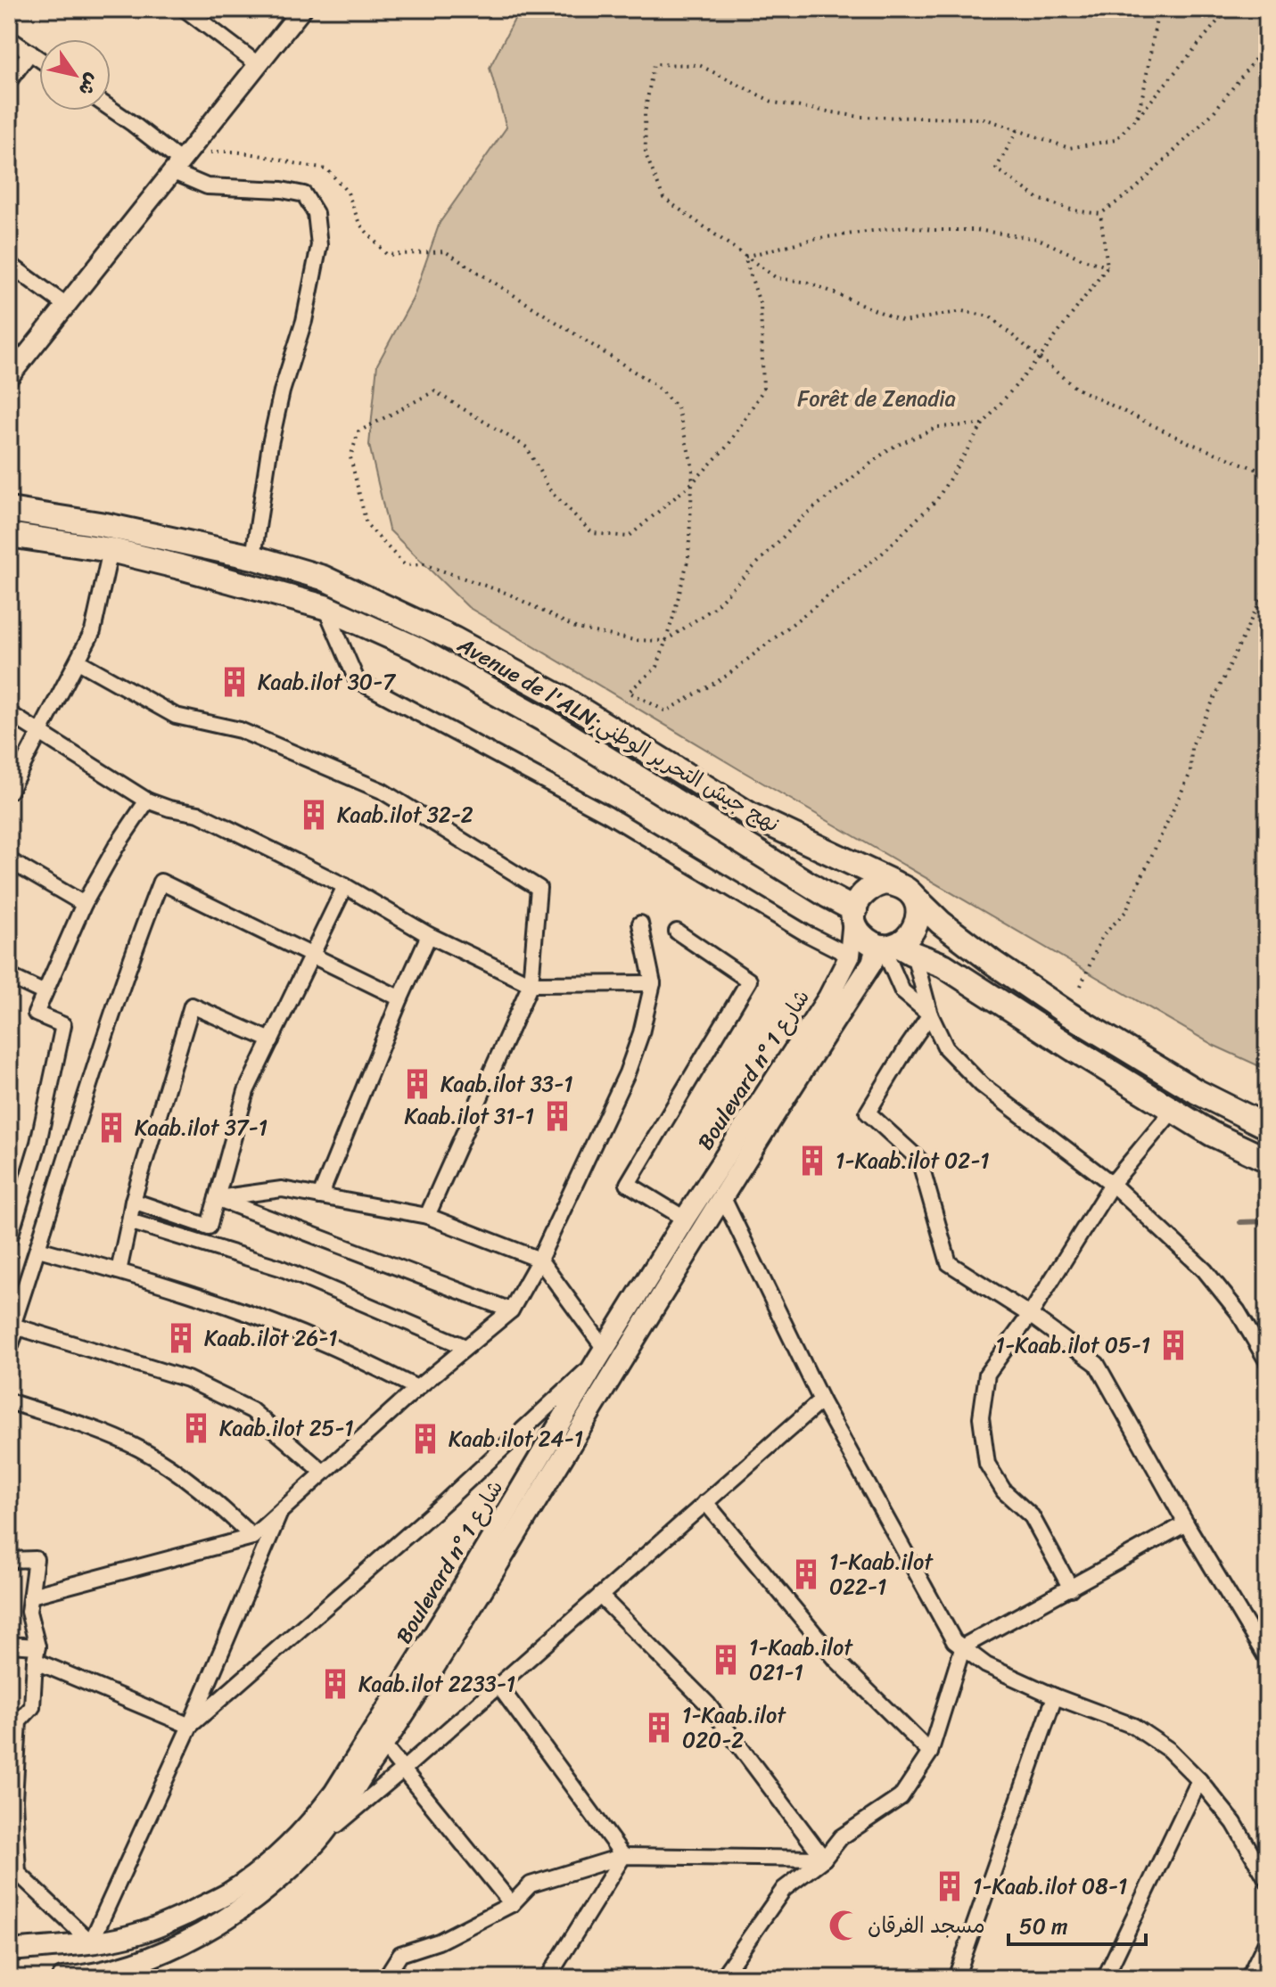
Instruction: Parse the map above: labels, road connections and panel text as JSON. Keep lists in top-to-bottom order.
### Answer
{
  "streets": {
    "main road": ["Avenue de l'ALN;نهج جيش التحرير الوطني", "Boulevard n° شارع 1"]
  },
  "crossings": [
    ["Avenue de l'ALN;نهج جيش التحرير الوطني", "Boulevard n° شارع 1"]
  ],
  "parks": ["Forêt de Zenadia"],
  "places": {
    "building": [
      "Kaab.ilot 30-7",
      "Kaab.ilot 32-2",
      "Kaab.ilot 33-1",
      "Kaab.ilot 31-1",
      "Kaab.ilot 37-1",
      "1-Kaab.ilot 02-1",
      "Kaab.ilot 26-1",
      "1-Kaab.ilot 05-1",
      "Kaab.ilot 25-1",
      "Kaab.ilot 24-1",
      "1-Kaab.ilot 022-1",
      "1-Kaab.ilot 021-1",
      "Kaab.ilot 2233-1",
      "1-Kaab.ilot 020-2",
      "1-Kaab.ilot 08-1"
    ],
    "mosque": ["مسجد الفرقان"]
  },
  "scale_bar": "50 m",
  "north": "bottom right"
}
